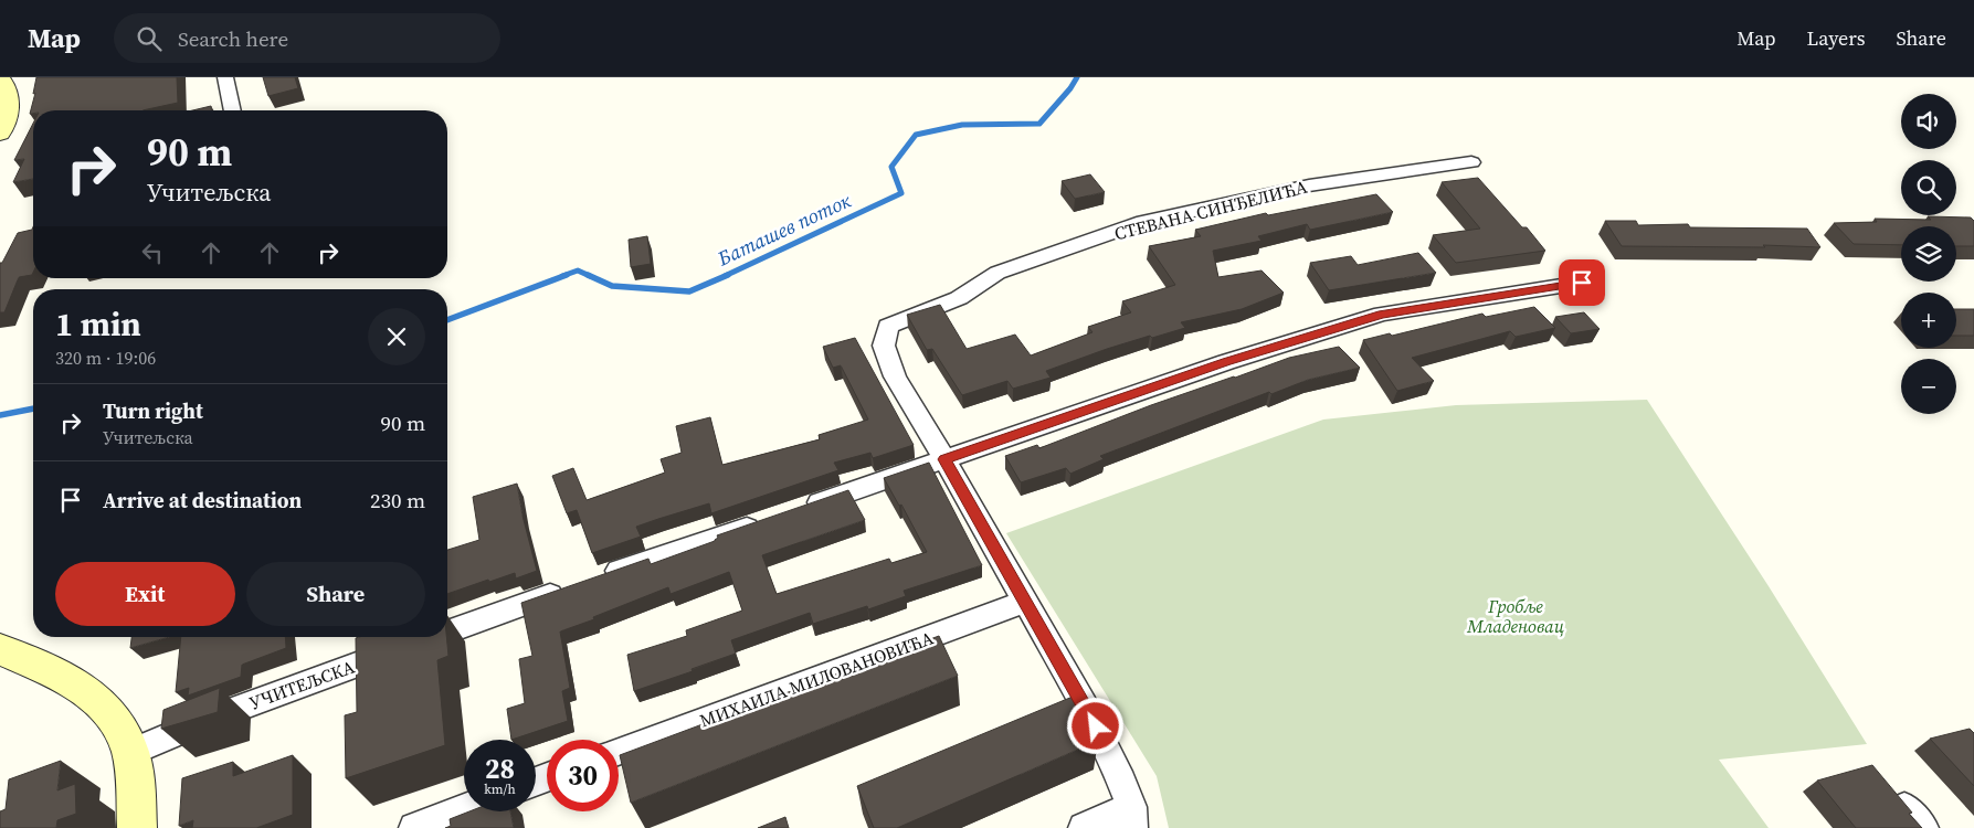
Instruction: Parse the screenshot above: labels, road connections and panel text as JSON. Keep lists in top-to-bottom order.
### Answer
{
  "streets": {
    "street": ["СТЕВАНА СИНЂЕЛИЋА", "МИХАИЛА МИЛОВАНОВИЋА", "УЧИТЕЉСКА"]
  },
  "water": ["Баташев поток"],
  "parks": ["Гробље Младеновац"],
  "page": {
    "header": "Map",
    "search": "Search here",
    "nav": ["Map", "Layers", "Share"],
    "map_buttons": ["+", "−"],
    "turn": ["90 m", "Учитељска"],
    "heading": ["1 min", "320 m · 19:06"],
    "list": [
      {
        "name": "Turn right",
        "note": "Учитељска",
        "value": "90 m"
      },
      {
        "name": "Arrive at destination",
        "value": "230 m"
      }
    ],
    "buttons": ["Exit", "Share"],
    "speed": "28 km/h",
    "limit": "30"
  }
}
